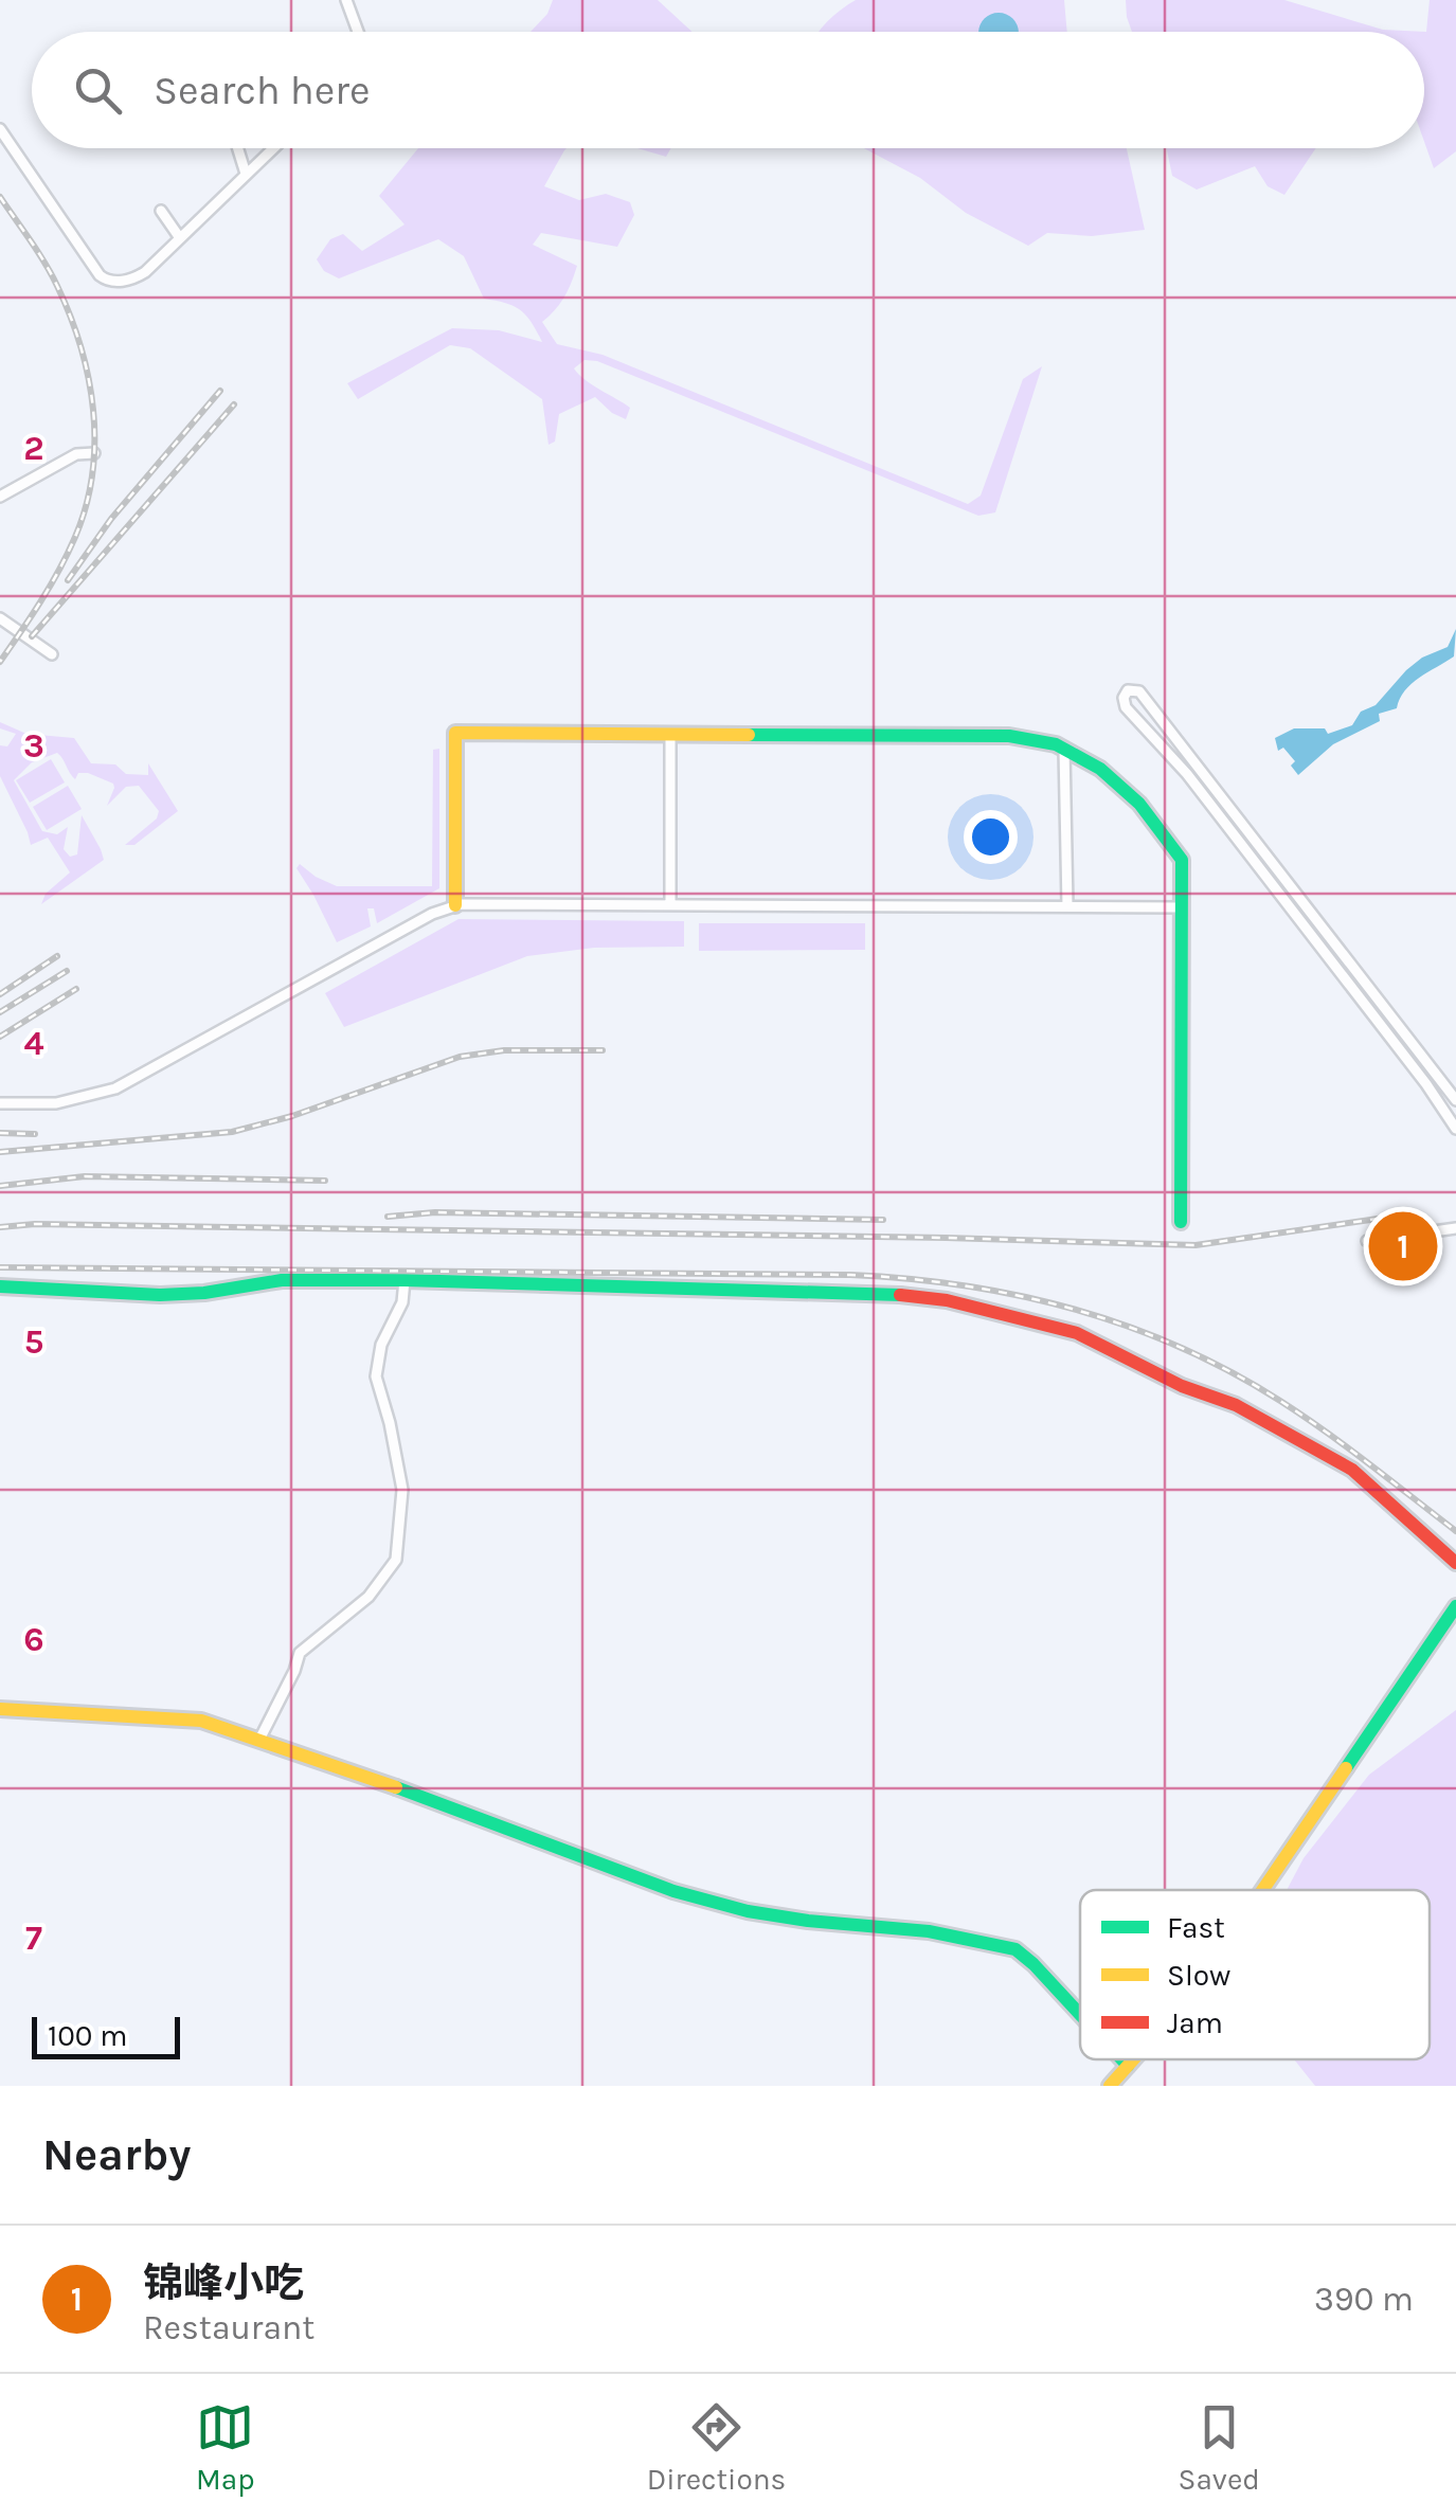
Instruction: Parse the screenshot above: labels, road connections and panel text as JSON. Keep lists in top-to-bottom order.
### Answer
{
  "legend": ["Fast", "Slow", "Jam"],
  "scale_bar": "100 m",
  "page": {
    "search": "Search here",
    "pins": "1",
    "scale": "100 m",
    "heading": "Nearby",
    "list": [
      {
        "mark": "1",
        "name": "锦峰小吃",
        "note": "Restaurant",
        "value": "390 m"
      }
    ],
    "nav": ["Map", "Directions", "Saved"]
  },
  "grid": {
    "rows": [
      "2",
      "3",
      "4",
      "5",
      "6",
      "7"
    ]
  }
}
